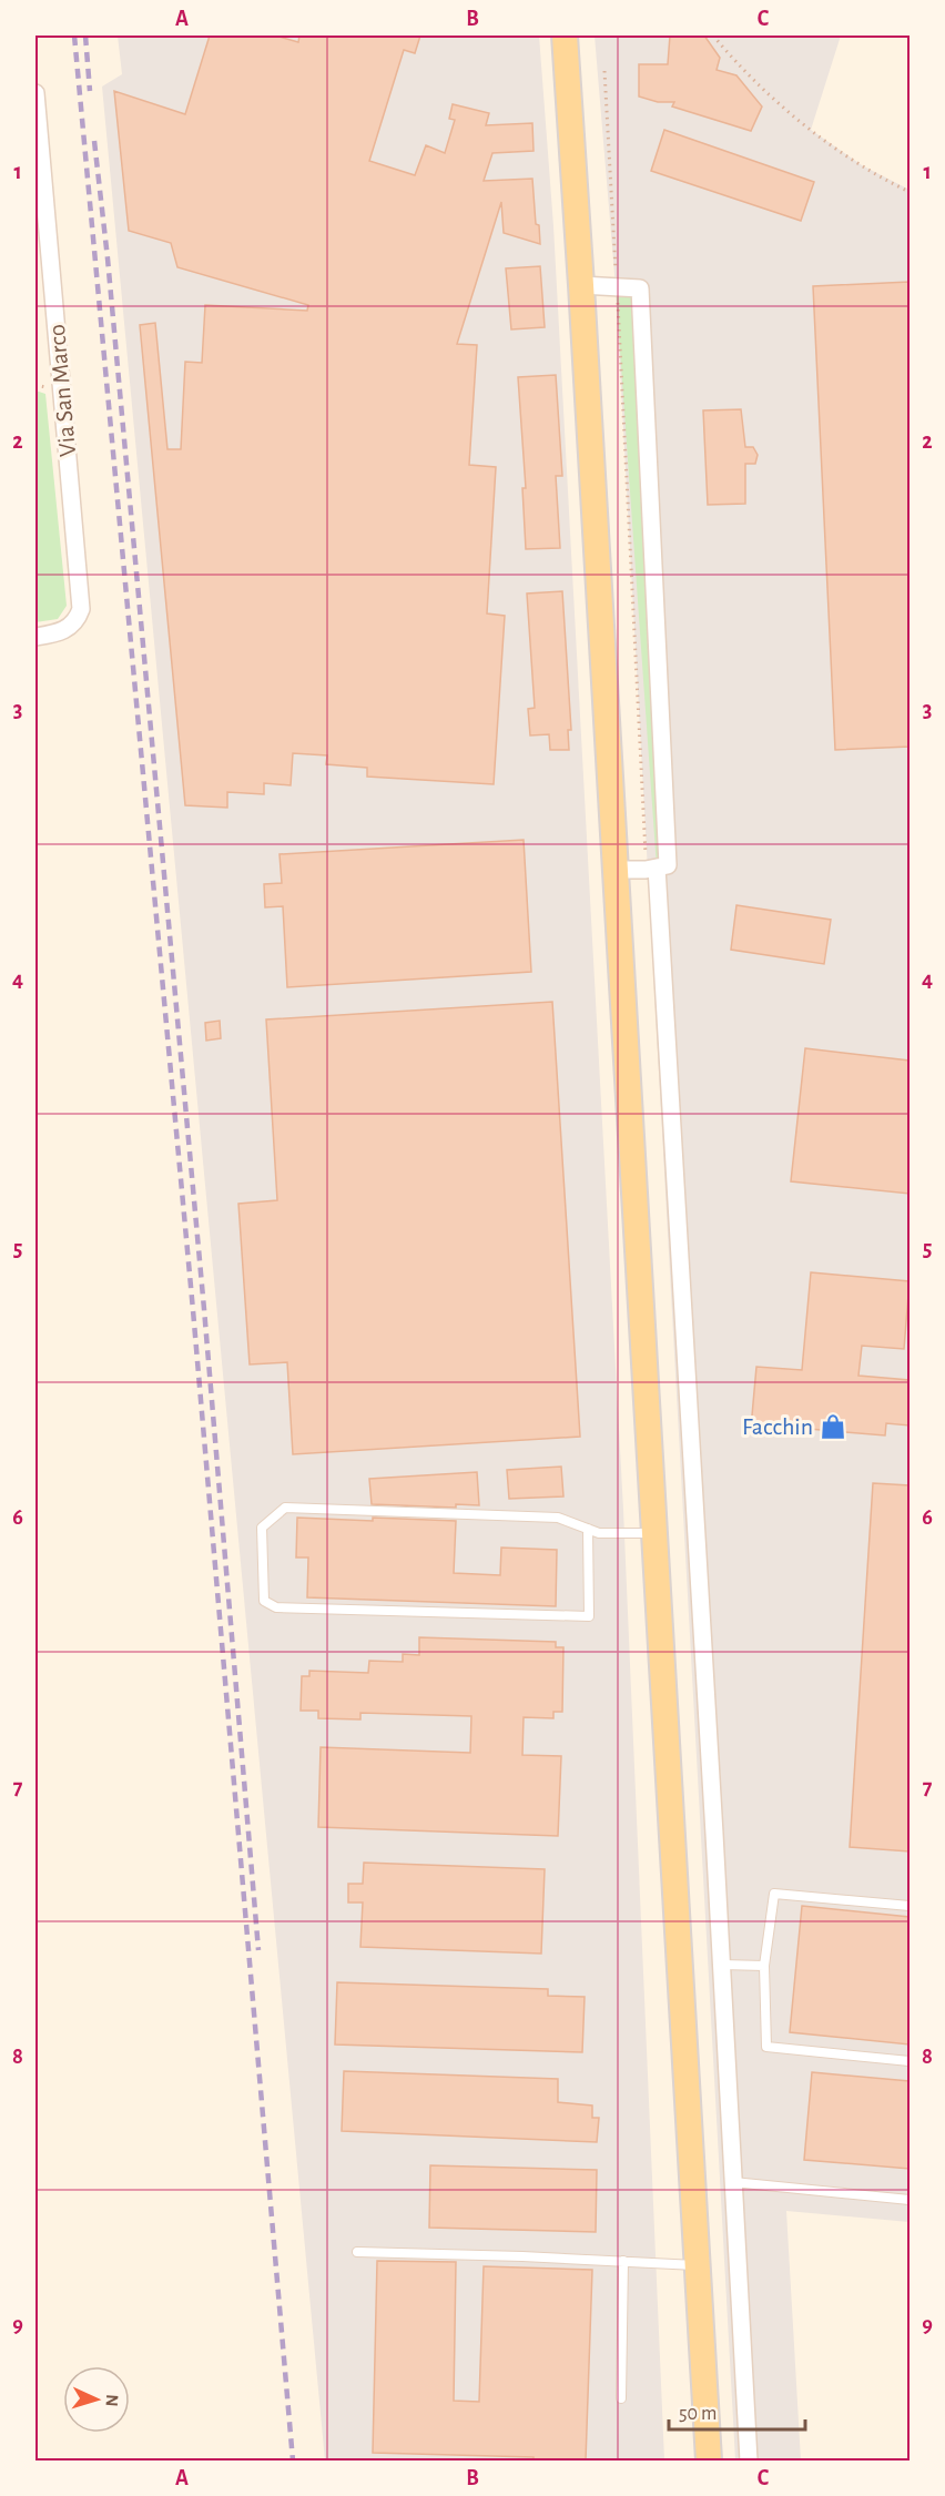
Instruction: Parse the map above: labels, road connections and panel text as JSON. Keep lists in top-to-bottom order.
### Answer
{
  "streets": {
    "street": ["Via San Marco"]
  },
  "places": {
    "shop": ["Facchin"]
  },
  "scale_bar": "50 m",
  "north": "right",
  "grid": {
    "columns": ["A", "B", "C"],
    "rows": [
      "1",
      "2",
      "3",
      "4",
      "5",
      "6",
      "7",
      "8",
      "9"
    ]
  }
}
